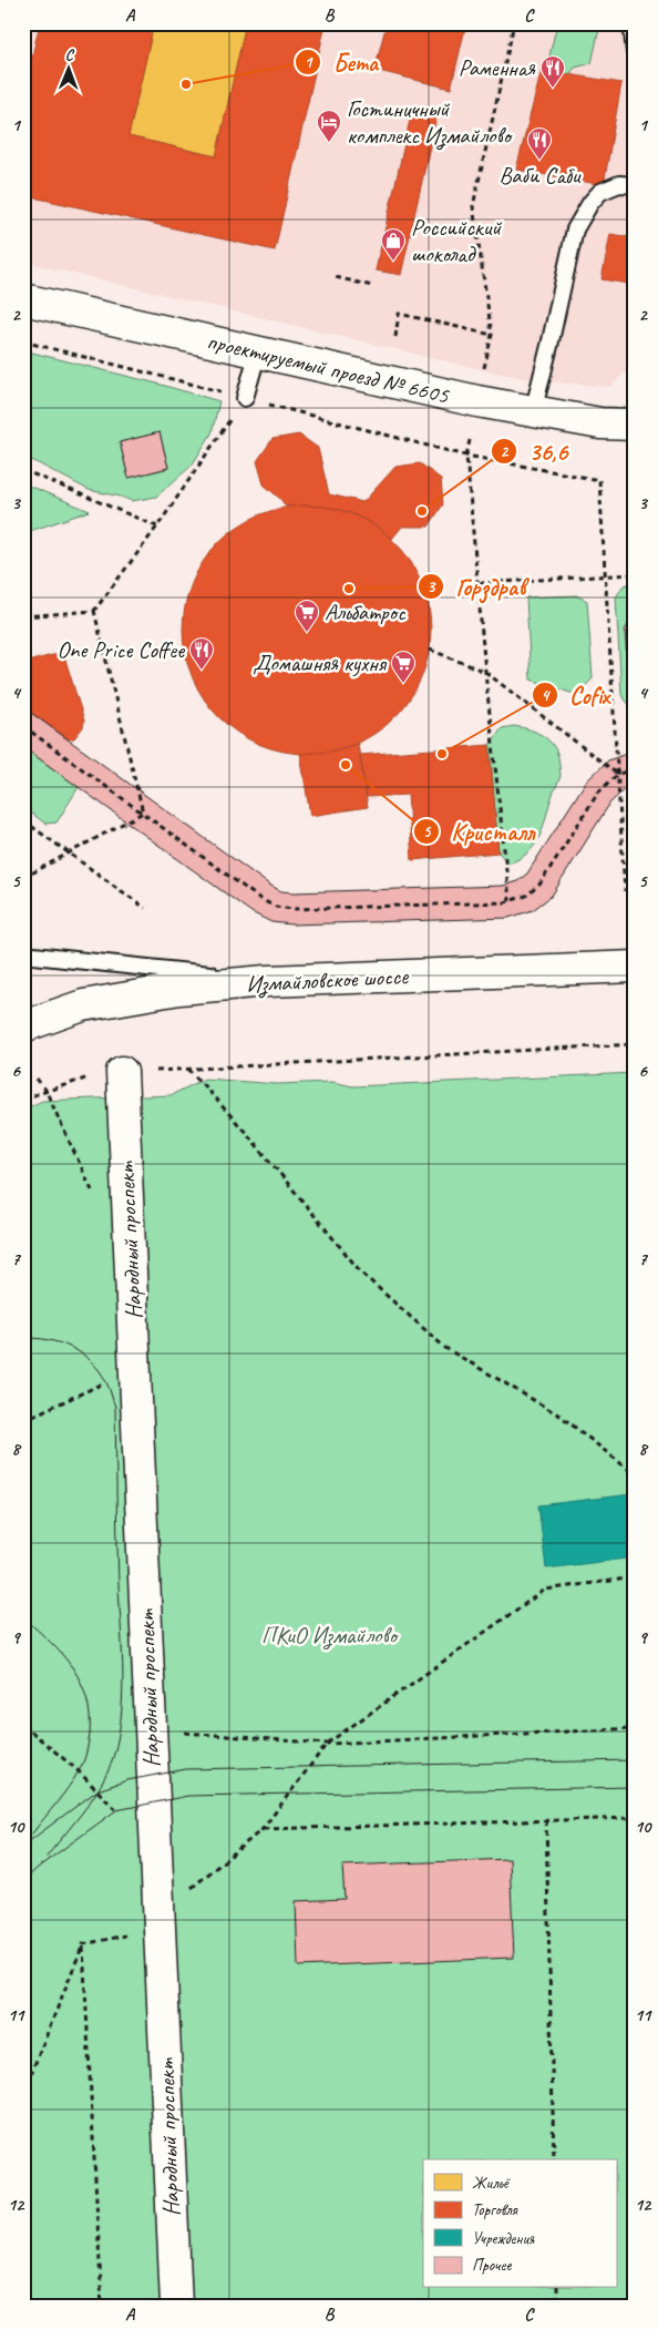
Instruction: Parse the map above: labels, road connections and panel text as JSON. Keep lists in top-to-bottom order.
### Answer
{
  "streets": {
    "street": ["проектируемый проезд № 6605", "Измайловское шоссе", "Народный проспект"]
  },
  "parks": ["ПКиО Измайлово"],
  "places": {
    "other": [
      "Бета",
      "36,6",
      "Горздрав",
      "Cofix",
      "Кристалл"
    ],
    "restaurant": ["Раменная", "Ваби Саби", "One Price Coffee"],
    "hotel": ["Гостиничный комплекс Измайлово"],
    "shop": ["Российский шоколад"],
    "supermarket": ["Альбатрос", "Домашняя кухня"]
  },
  "legend": [
    "Жильё",
    "Торговля",
    "Учреждения",
    "Прочее"
  ],
  "north": "top",
  "grid": {
    "columns": ["A", "B", "C"],
    "rows": [
      "1",
      "2",
      "3",
      "4",
      "5",
      "6",
      "7",
      "8",
      "9",
      "10",
      "11",
      "12"
    ]
  }
}
